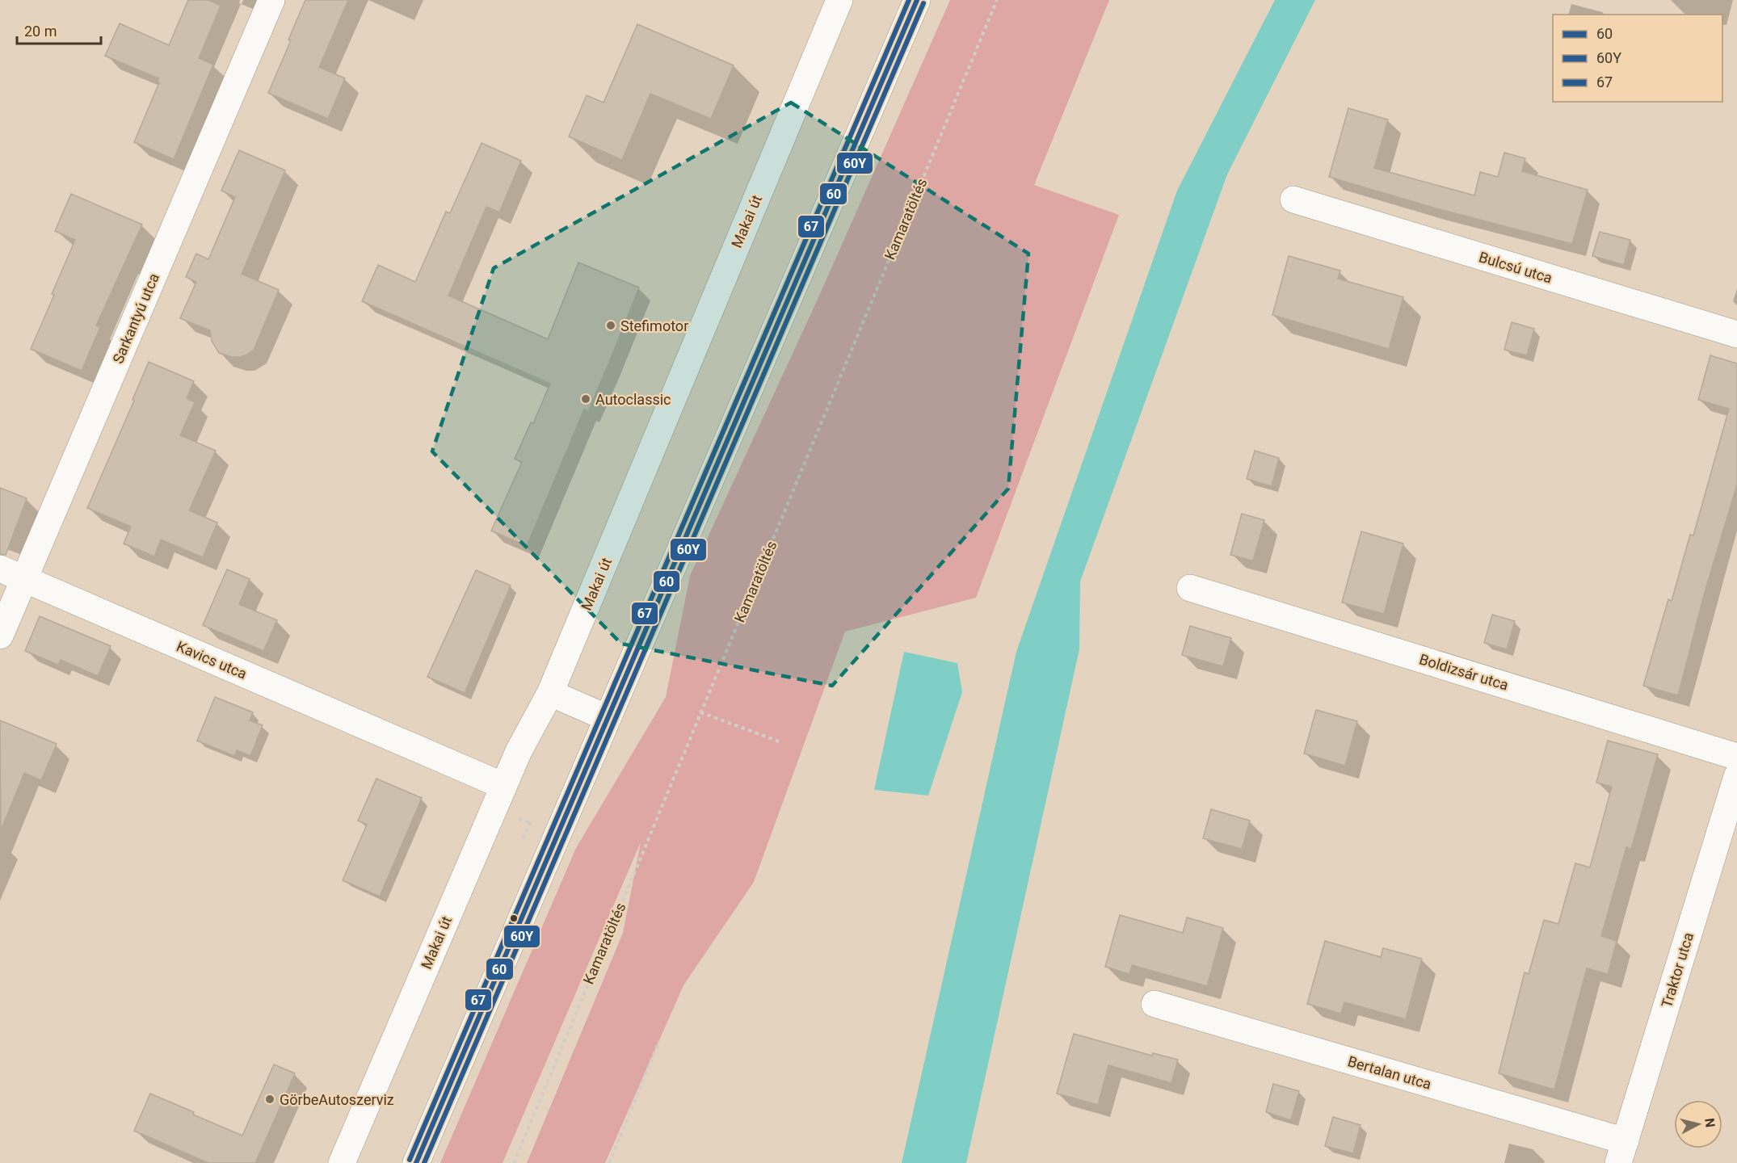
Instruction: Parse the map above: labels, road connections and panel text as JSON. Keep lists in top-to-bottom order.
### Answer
{
  "streets": {
    "street": [
      "Makai út",
      "Bulcsú utca",
      "Sarkantyú utca",
      "Kavics utca",
      "Boldizsár utca",
      "Traktor utca",
      "Bertalan utca"
    ],
    "path": ["Kamaratöltés"]
  },
  "crossings": [
    ["Makai út", "Kavics utca"],
    ["Sarkantyú utca", "Kavics utca"],
    ["Traktor utca", "Bertalan utca"]
  ],
  "places": ["Stefimotor", "Autoclassic", "GörbeAutoszerviz"],
  "lines": ["transit line 60", "transit line 67", "transit line 60Y"],
  "legend": ["60", "60Y", "67"],
  "scale_bar": "20 m",
  "north": "right"
}
